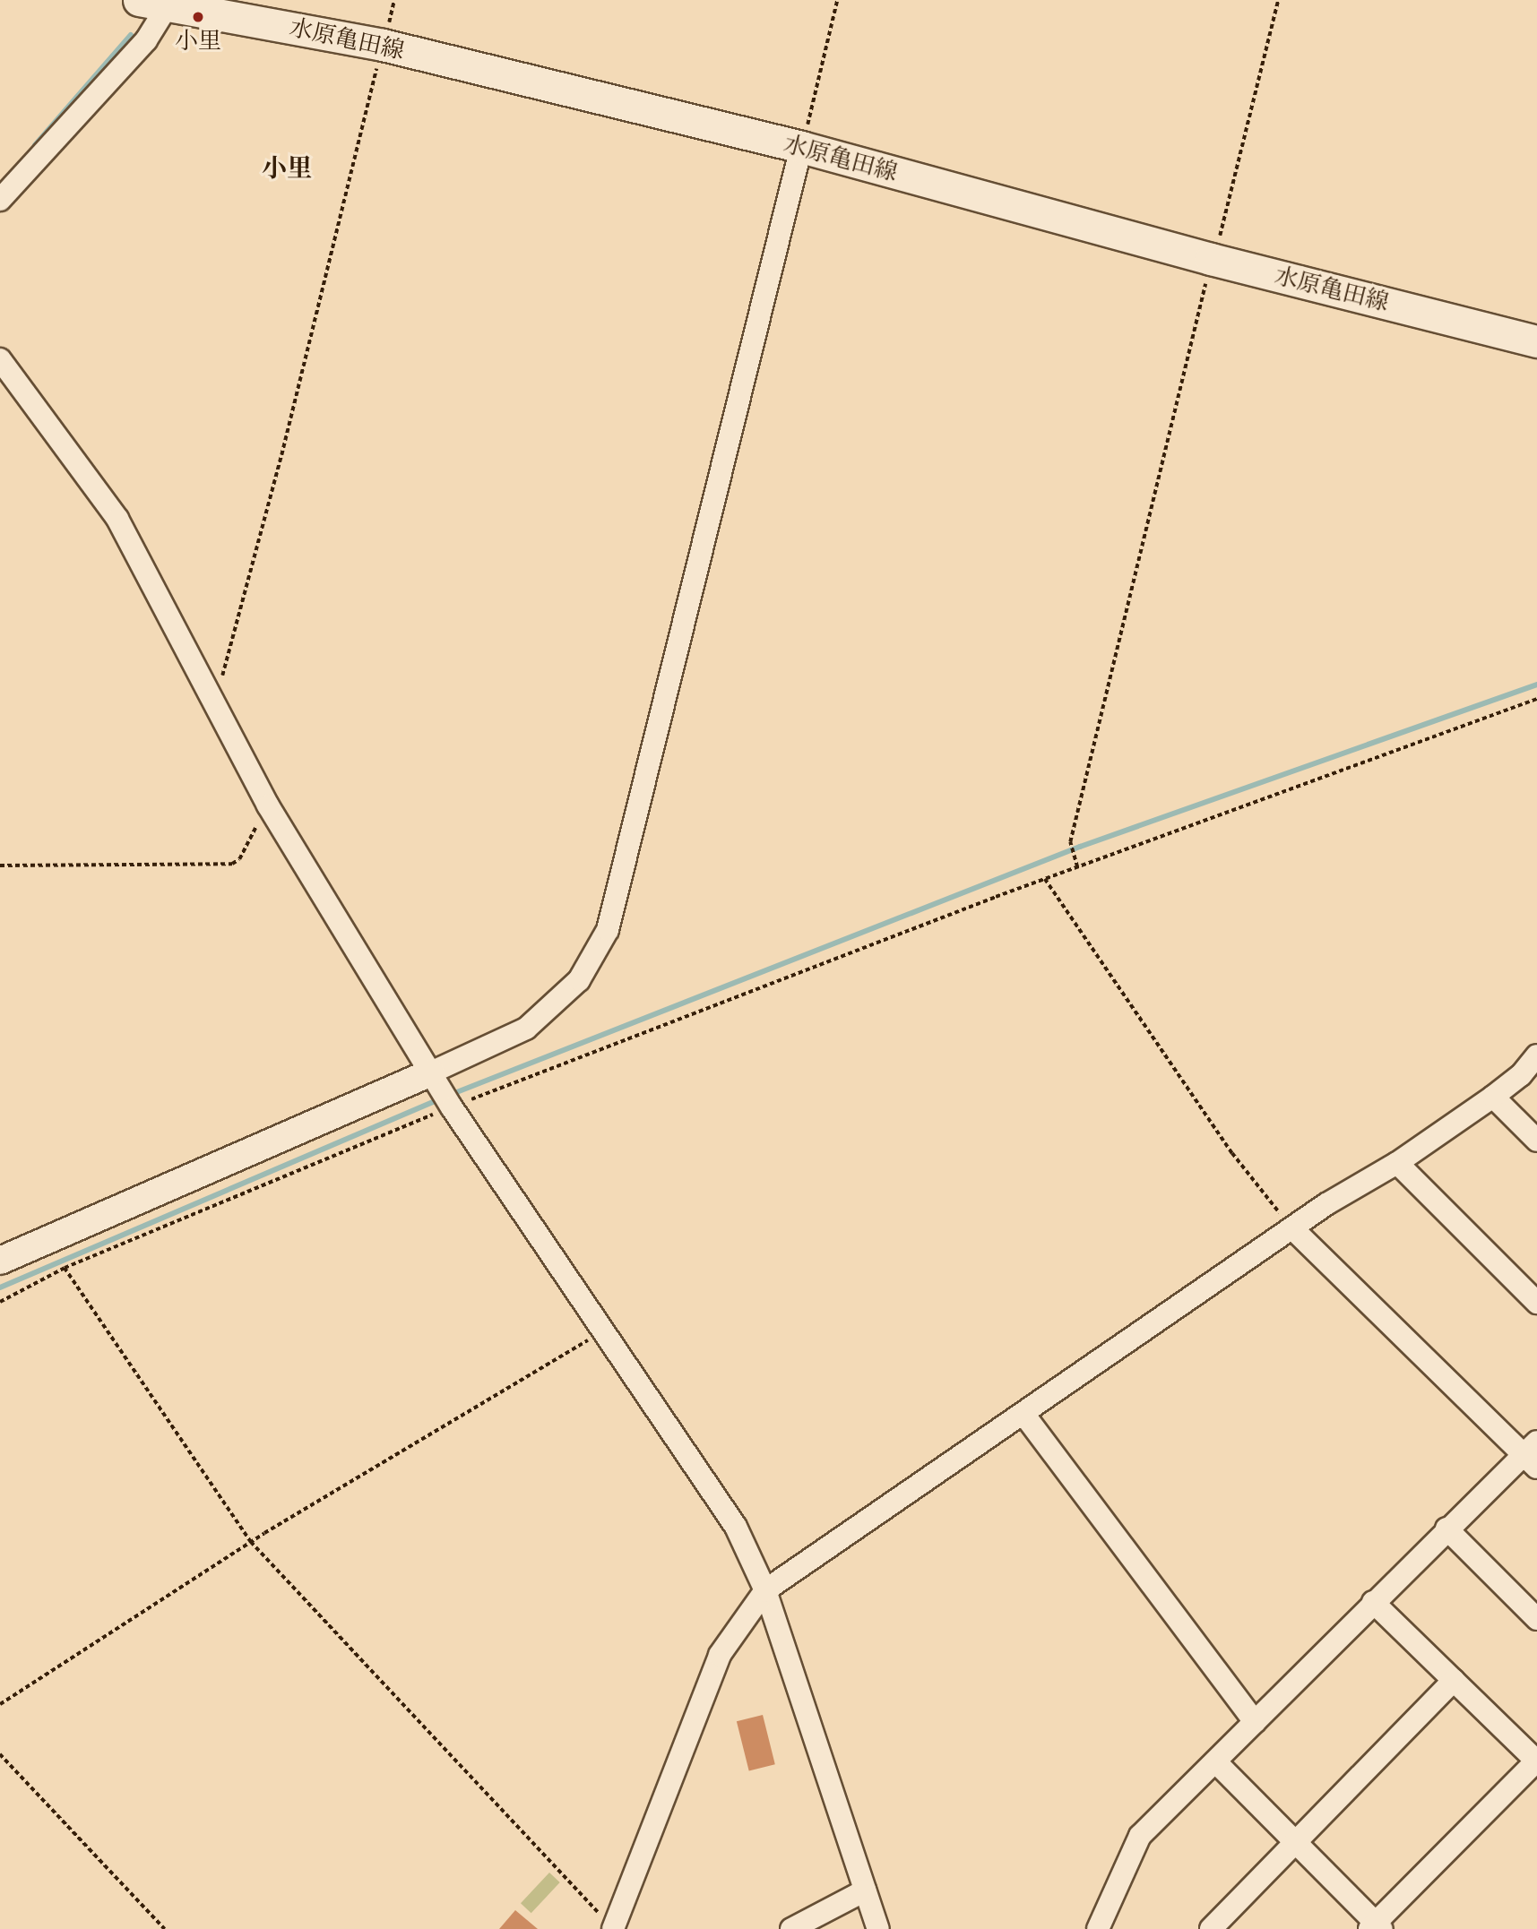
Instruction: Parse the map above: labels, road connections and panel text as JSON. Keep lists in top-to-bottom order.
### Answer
{
  "streets": {
    "main road": ["水原亀田線"]
  },
  "districts": ["小里"],
  "places": ["小里"]
}
